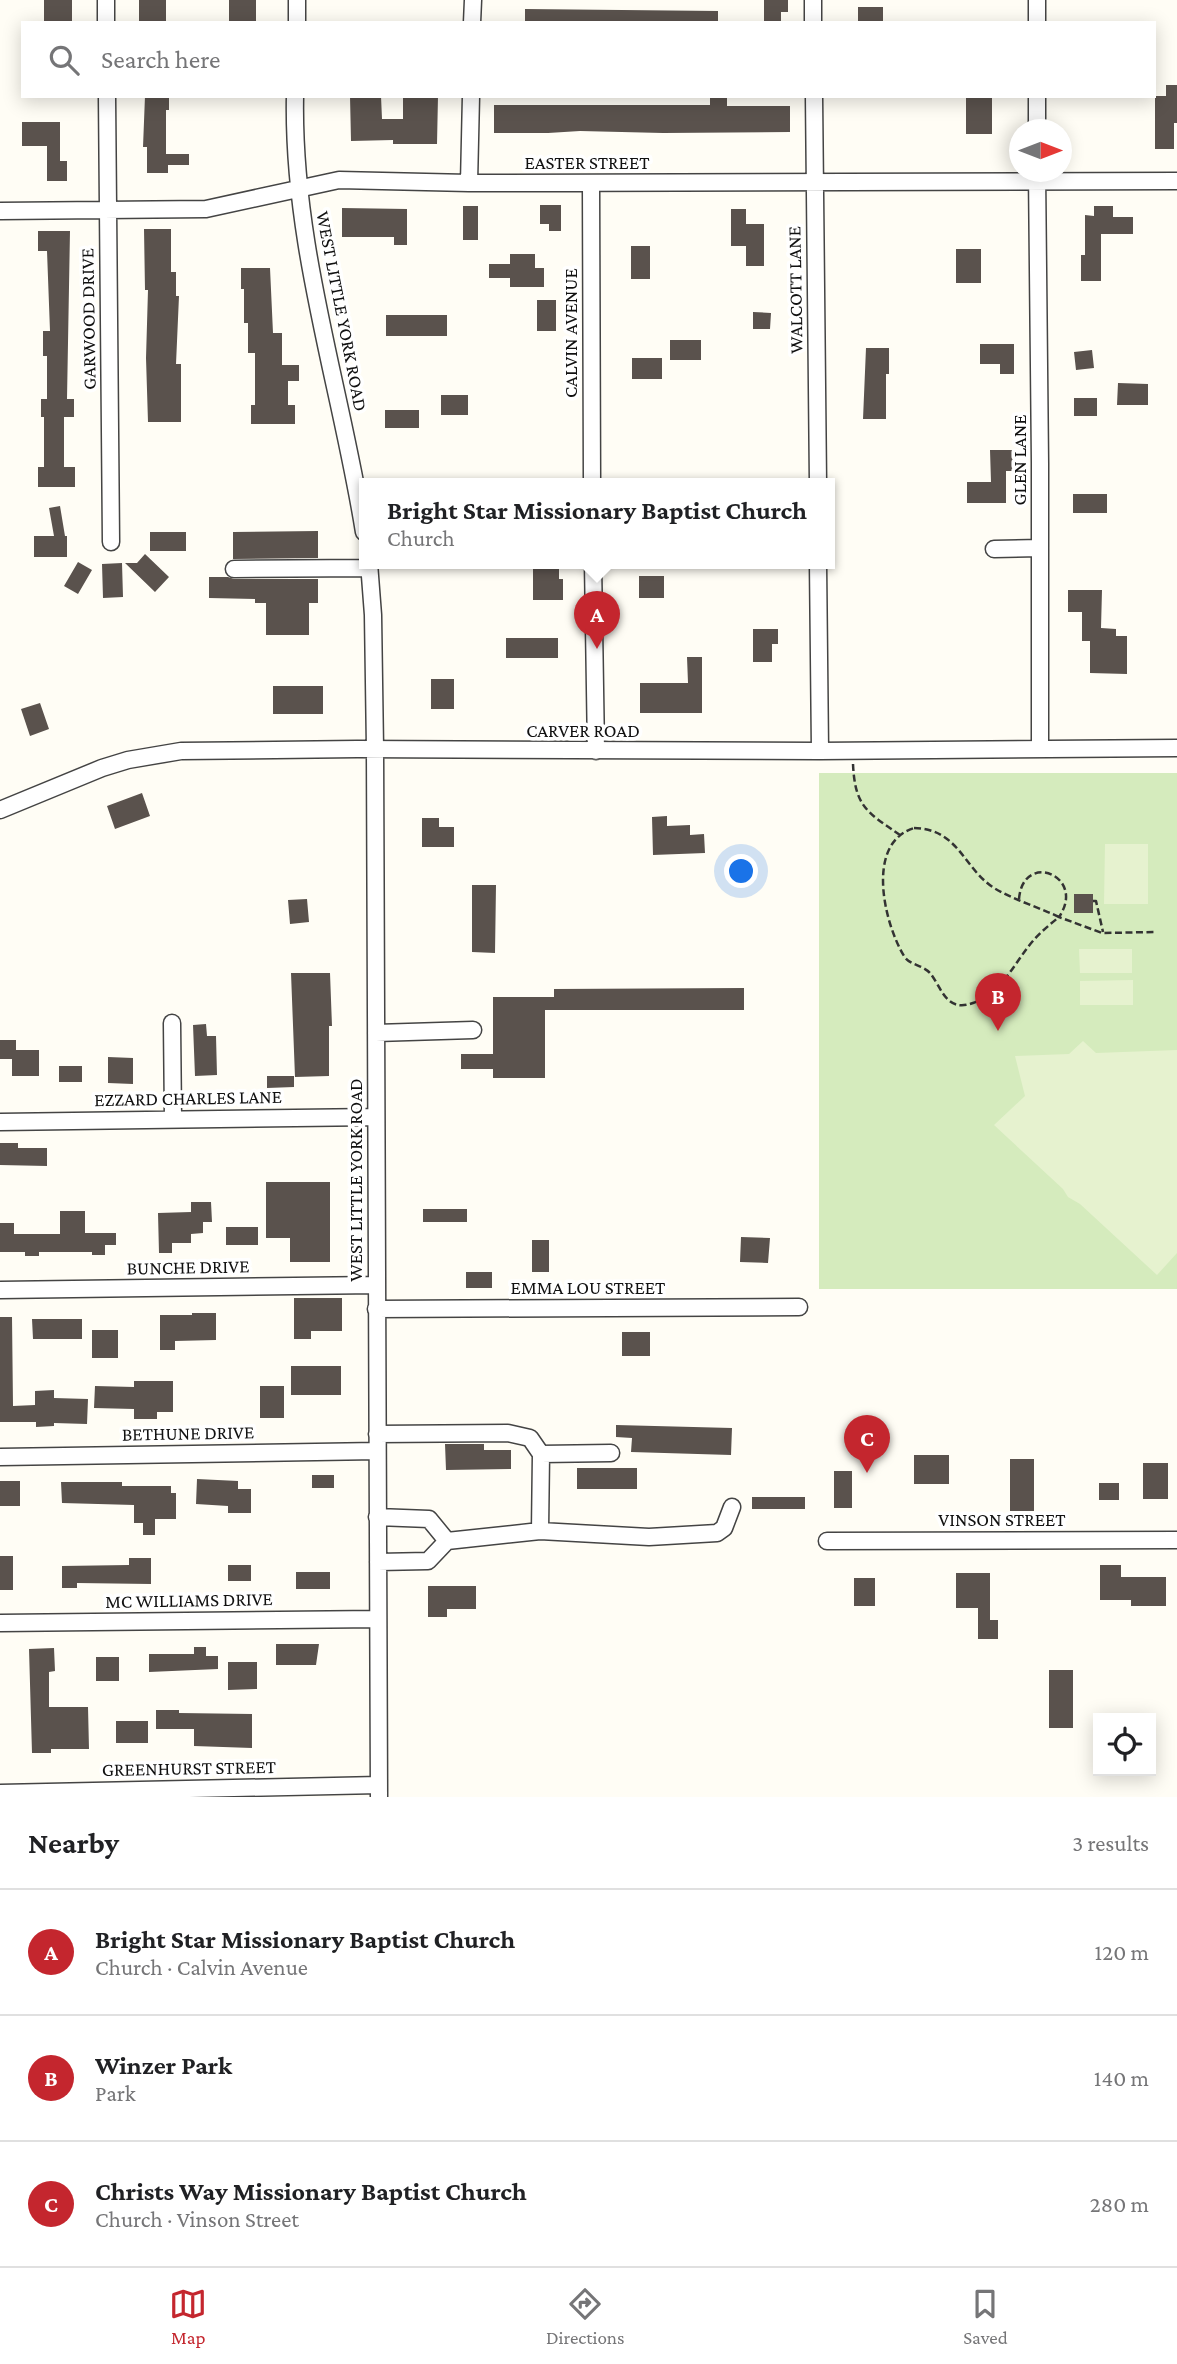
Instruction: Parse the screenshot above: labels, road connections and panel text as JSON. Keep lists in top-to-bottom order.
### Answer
{
  "streets": {
    "street": [
      "EASTER STREET",
      "WALCOTT LANE",
      "WEST LITTLE YORK ROAD",
      "GARWOOD DRIVE",
      "CALVIN AVENUE",
      "GLEN LANE",
      "CARVER ROAD",
      "EZZARD CHARLES LANE",
      "BUNCHE DRIVE",
      "EMMA LOU STREET",
      "BETHUNE DRIVE",
      "VINSON STREET",
      "MC WILLIAMS DRIVE",
      "GREENHURST STREET"
    ]
  },
  "crossings": [
    ["EASTER STREET", "WALCOTT LANE"],
    ["EASTER STREET", "WEST LITTLE YORK ROAD"],
    ["EASTER STREET", "GARWOOD DRIVE"],
    ["EASTER STREET", "CALVIN AVENUE"],
    ["WEST LITTLE YORK ROAD", "CARVER ROAD"],
    ["WEST LITTLE YORK ROAD", "EZZARD CHARLES LANE"],
    ["WEST LITTLE YORK ROAD", "BUNCHE DRIVE"],
    ["WEST LITTLE YORK ROAD", "EMMA LOU STREET"],
    ["WEST LITTLE YORK ROAD", "BETHUNE DRIVE"],
    ["WEST LITTLE YORK ROAD", "MC WILLIAMS DRIVE"],
    ["WEST LITTLE YORK ROAD", "GREENHURST STREET"],
    ["GLEN LANE", "CARVER ROAD"]
  ],
  "north": "right",
  "page": {
    "search": "Search here",
    "popup": ["Bright Star Missionary Baptist Church", "Church"],
    "pins": ["A", "B", "C"],
    "heading": ["Nearby", "3 results"],
    "list": [
      {
        "mark": "A",
        "name": "Bright Star Missionary Baptist Church",
        "note": "Church · Calvin Avenue",
        "value": "120 m"
      },
      {
        "mark": "B",
        "name": "Winzer Park",
        "note": "Park",
        "value": "140 m"
      },
      {
        "mark": "C",
        "name": "Christs Way Missionary Baptist Church",
        "note": "Church · Vinson Street",
        "value": "280 m"
      }
    ],
    "nav": ["Map", "Directions", "Saved"]
  }
}
